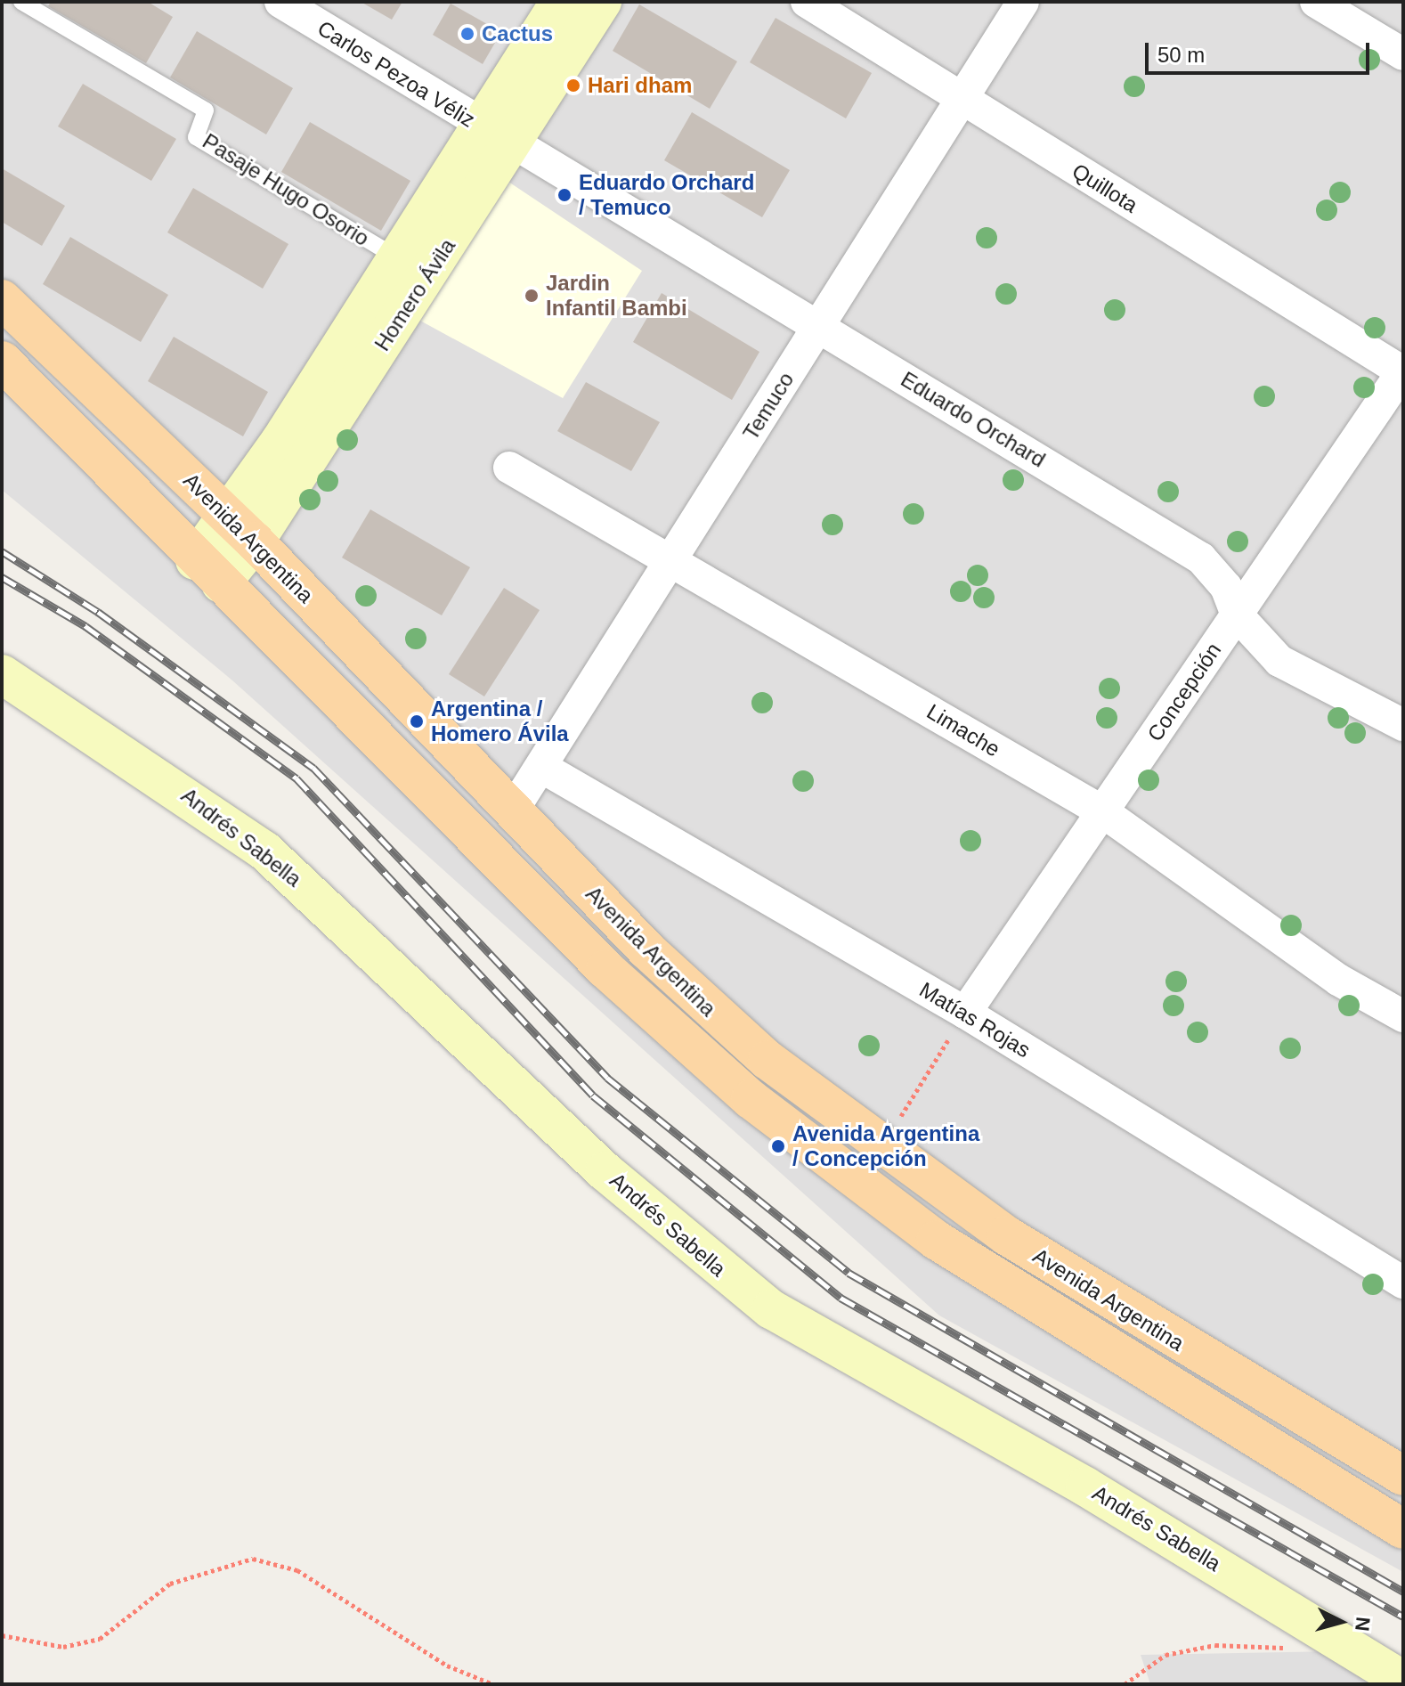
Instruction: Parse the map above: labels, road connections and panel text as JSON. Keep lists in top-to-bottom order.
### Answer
{
  "streets": {
    "main road": ["Homero Ávila", "Avenida Argentina", "Andrés Sabella"],
    "street": [
      "Carlos Pezoa Véliz",
      "Quillota",
      "Temuco",
      "Eduardo Orchard",
      "Concepción",
      "Limache",
      "Matías Rojas"
    ],
    "lane": ["Pasaje Hugo Osorio"]
  },
  "crossings": [
    ["Carlos Pezoa Véliz", "Homero Ávila"],
    ["Carlos Pezoa Véliz", "Eduardo Orchard"],
    ["Quillota", "Temuco"],
    ["Quillota", "Concepción"],
    ["Pasaje Hugo Osorio", "Homero Ávila"],
    ["Homero Ávila", "Eduardo Orchard"],
    ["Homero Ávila", "Avenida Argentina"],
    ["Temuco", "Eduardo Orchard"],
    ["Temuco", "Avenida Argentina"],
    ["Temuco", "Limache"],
    ["Temuco", "Matías Rojas"],
    ["Eduardo Orchard", "Concepción"],
    ["Concepción", "Limache"],
    ["Concepción", "Matías Rojas"]
  ],
  "places": [
    "Cactus",
    "Hari dham",
    "Eduardo Orchard / Temuco",
    "Jardin Infantil Bambi",
    "Argentina / Homero Ávila",
    "Avenida Argentina / Concepción"
  ],
  "scale_bar": "50 m",
  "north": "right"
}
